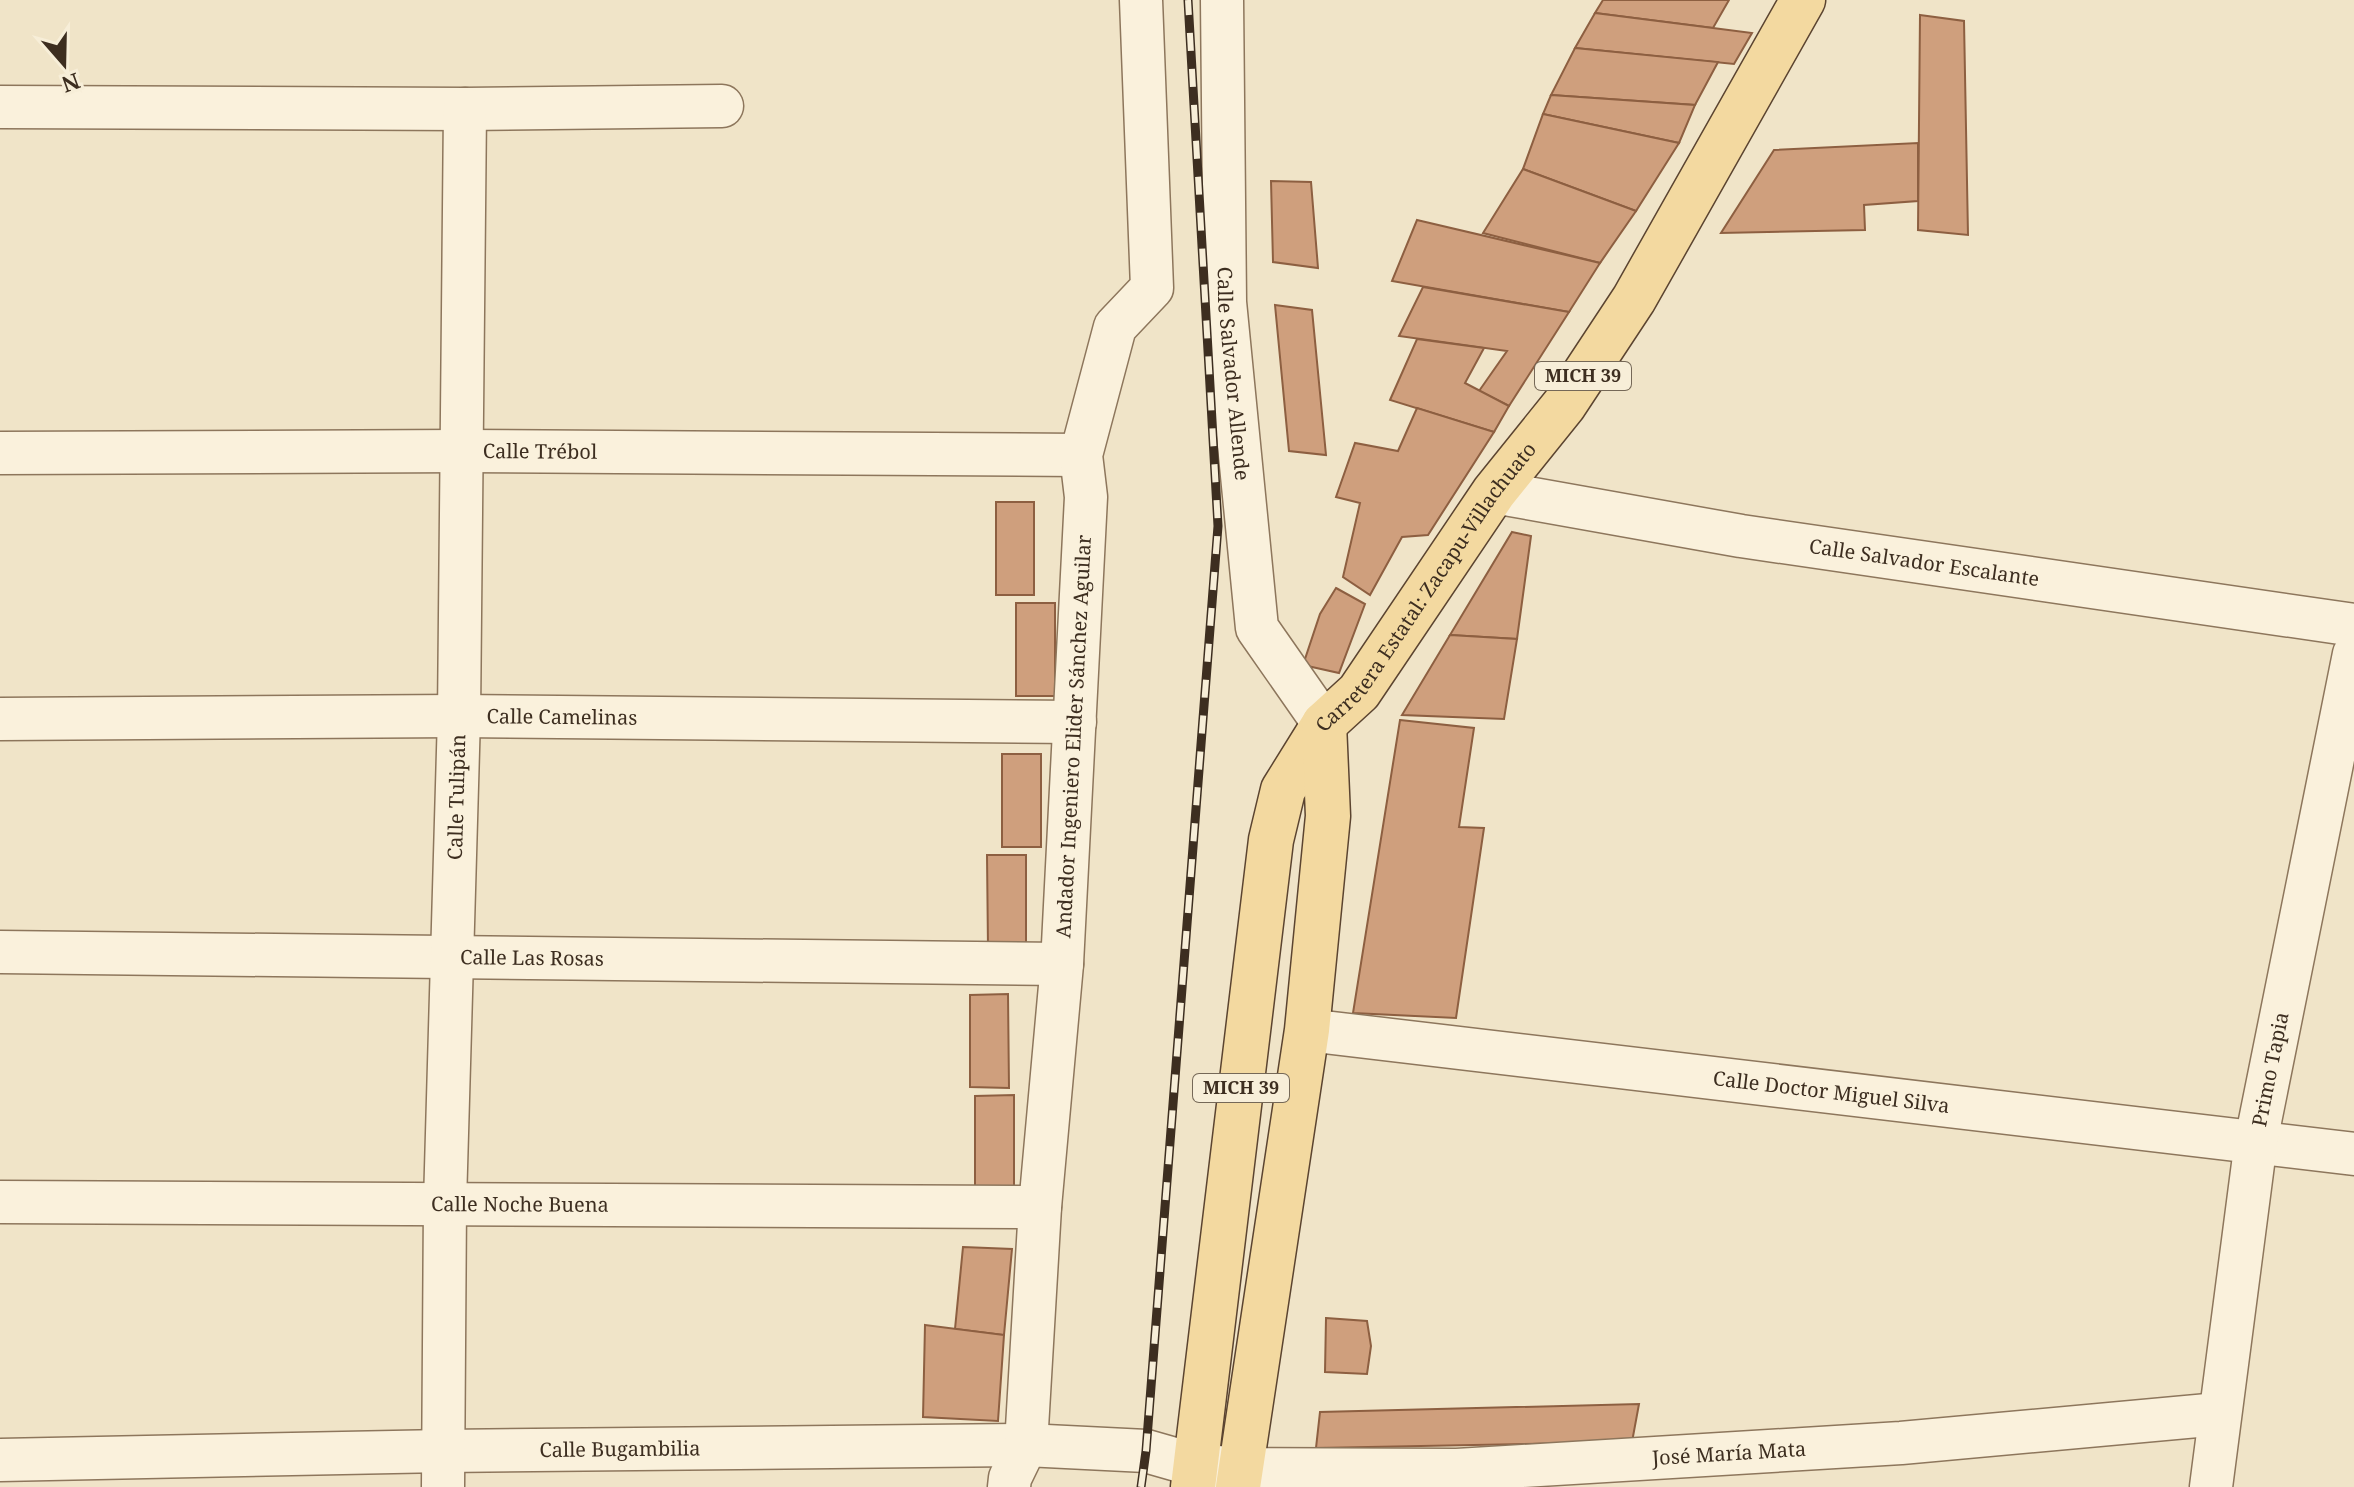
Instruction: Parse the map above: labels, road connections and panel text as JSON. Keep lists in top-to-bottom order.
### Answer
{
  "streets": {
    "main road": ["MICH 39", "Carretera Estatal: Zacapu-Villachuato"],
    "street": [
      "Calle Salvador Allende",
      "Calle Trébol",
      "Calle Salvador Escalante",
      "Calle Camelinas",
      "Andador Ingeniero Elider Sánchez Aguilar",
      "Calle Tulipán",
      "Calle Las Rosas",
      "Primo Tapia",
      "Calle Doctor Miguel Silva",
      "Calle Noche Buena",
      "Calle Bugambilia",
      "José María Mata"
    ]
  },
  "crossings": [
    ["Calle Salvador Allende", "MICH 39"],
    ["Calle Salvador Allende", "Carretera Estatal: Zacapu-Villachuato"],
    ["MICH 39", "Carretera Estatal: Zacapu-Villachuato"],
    ["MICH 39", "Calle Bugambilia"],
    ["Calle Trébol", "Andador Ingeniero Elider Sánchez Aguilar"],
    ["Calle Trébol", "Calle Tulipán"],
    ["Calle Salvador Escalante", "Carretera Estatal: Zacapu-Villachuato"],
    ["Carretera Estatal: Zacapu-Villachuato", "Calle Doctor Miguel Silva"],
    ["Carretera Estatal: Zacapu-Villachuato", "Calle Bugambilia"],
    ["Carretera Estatal: Zacapu-Villachuato", "José María Mata"],
    ["Calle Camelinas", "Andador Ingeniero Elider Sánchez Aguilar"],
    ["Calle Camelinas", "Calle Tulipán"],
    ["Andador Ingeniero Elider Sánchez Aguilar", "Calle Las Rosas"],
    ["Andador Ingeniero Elider Sánchez Aguilar", "Calle Noche Buena"],
    ["Andador Ingeniero Elider Sánchez Aguilar", "Calle Bugambilia"],
    ["Calle Tulipán", "Calle Las Rosas"],
    ["Calle Tulipán", "Calle Noche Buena"],
    ["Calle Tulipán", "Calle Bugambilia"],
    ["Primo Tapia", "Calle Doctor Miguel Silva"],
    ["Primo Tapia", "José María Mata"],
    ["Calle Bugambilia", "José María Mata"]
  ],
  "north": "bottom"
}
